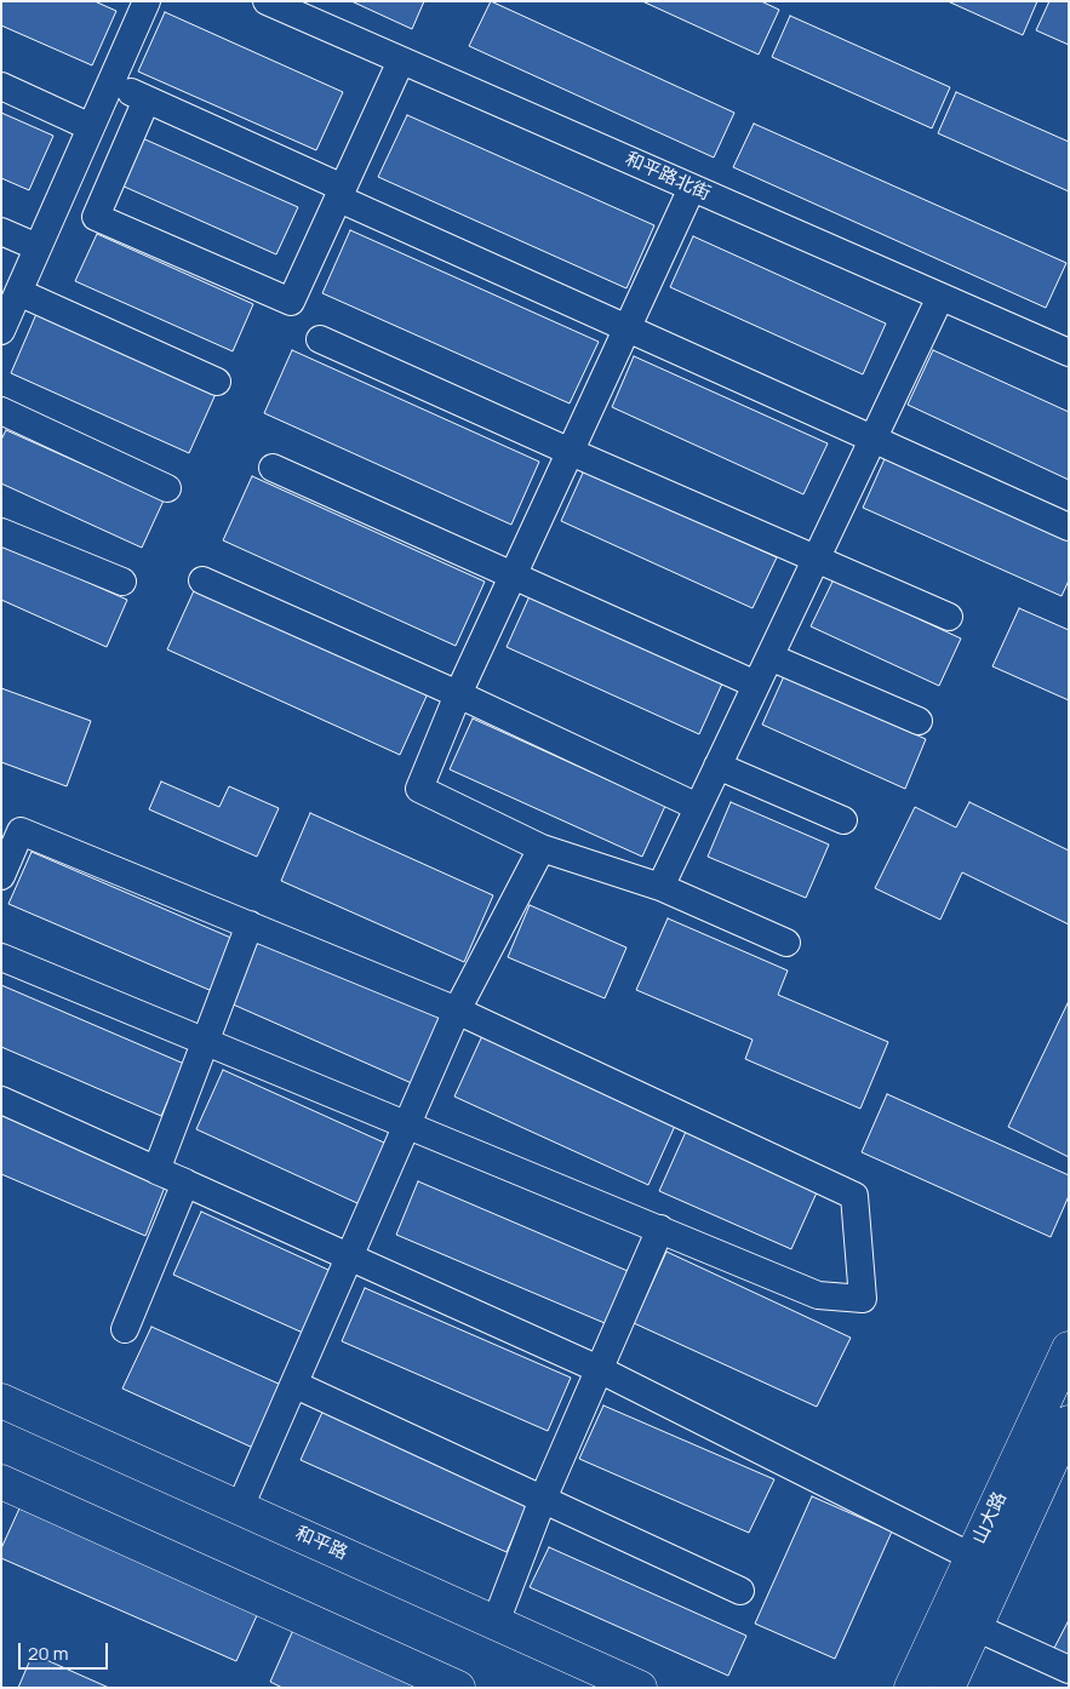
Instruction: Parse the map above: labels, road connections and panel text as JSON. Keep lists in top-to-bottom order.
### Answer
{
  "streets": {
    "main road": ["山大路", "和平路"],
    "street": ["和平路北街"]
  },
  "scale_bar": "20 m"
}
